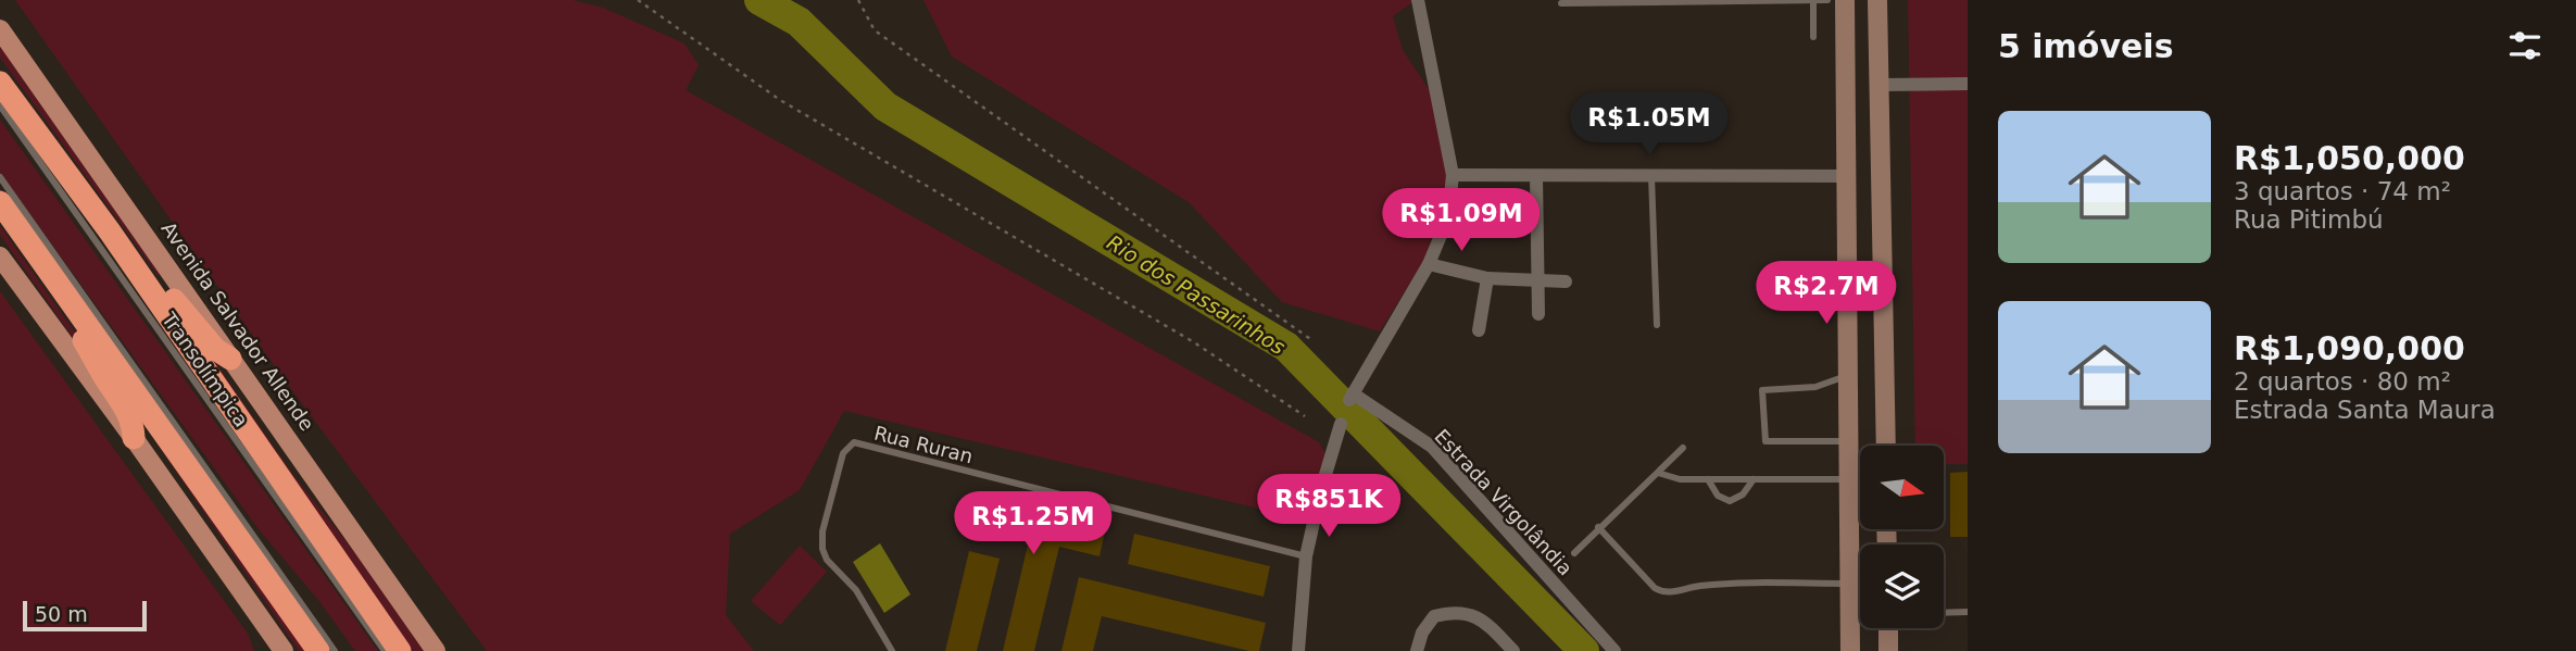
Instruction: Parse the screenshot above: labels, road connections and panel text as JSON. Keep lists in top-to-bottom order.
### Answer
{
  "streets": {
    "main road": ["Avenida Salvador Allende"],
    "street": ["Estrada Virgolândia"],
    "lane": ["Transolímpica", "Rua Ruran"]
  },
  "water": ["Rio dos Passarinhos"],
  "scale_bar": "50 m",
  "north": "right",
  "page": {
    "heading": "5 imóveis",
    "list": [
      {
        "name": "R$1,050,000",
        "note": "3 quartos · 74 m² · Rua Pitimbú"
      },
      {
        "name": "R$1,090,000",
        "note": "2 quartos · 80 m² · Estrada Santa Maura"
      }
    ],
    "price": [
      "R$1.05M",
      "R$1.09M",
      "R$2.7M",
      "R$851K",
      "R$1.25M"
    ],
    "scale": "50 m"
  }
}
